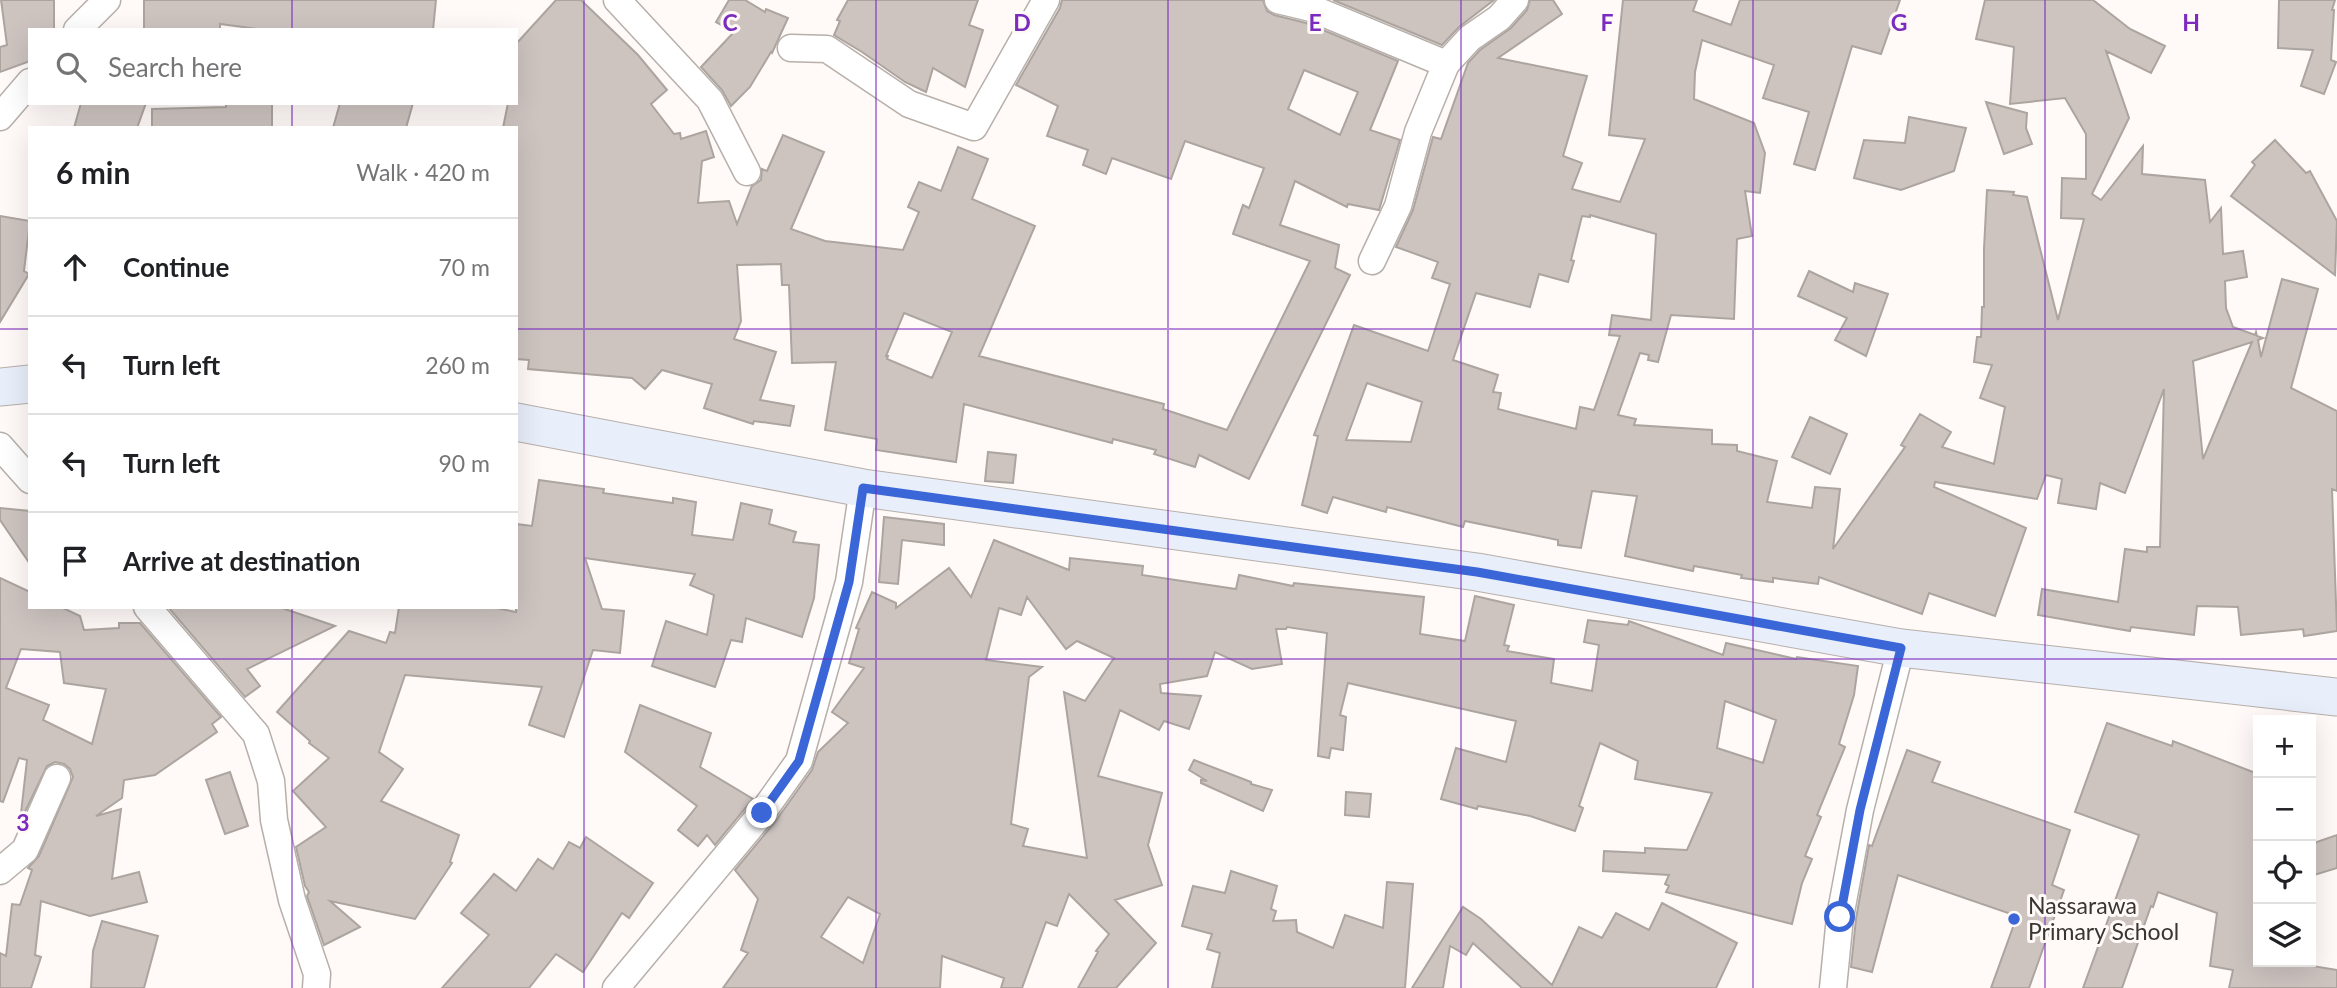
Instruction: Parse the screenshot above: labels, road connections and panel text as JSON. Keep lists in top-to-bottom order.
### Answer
{
  "places": ["Nassarawa Primary School"],
  "page": {
    "search": "Search here",
    "heading": ["6 min", "Walk · 420 m"],
    "list": [
      ["Continue", "70 m"],
      ["Turn left", "260 m"],
      ["Turn left", "90 m"],
      "Arrive at destination"
    ],
    "map_buttons": ["+", "−"]
  },
  "grid": {
    "columns": [
      "C",
      "D",
      "E",
      "F",
      "G",
      "H"
    ],
    "rows": ["3"]
  }
}
